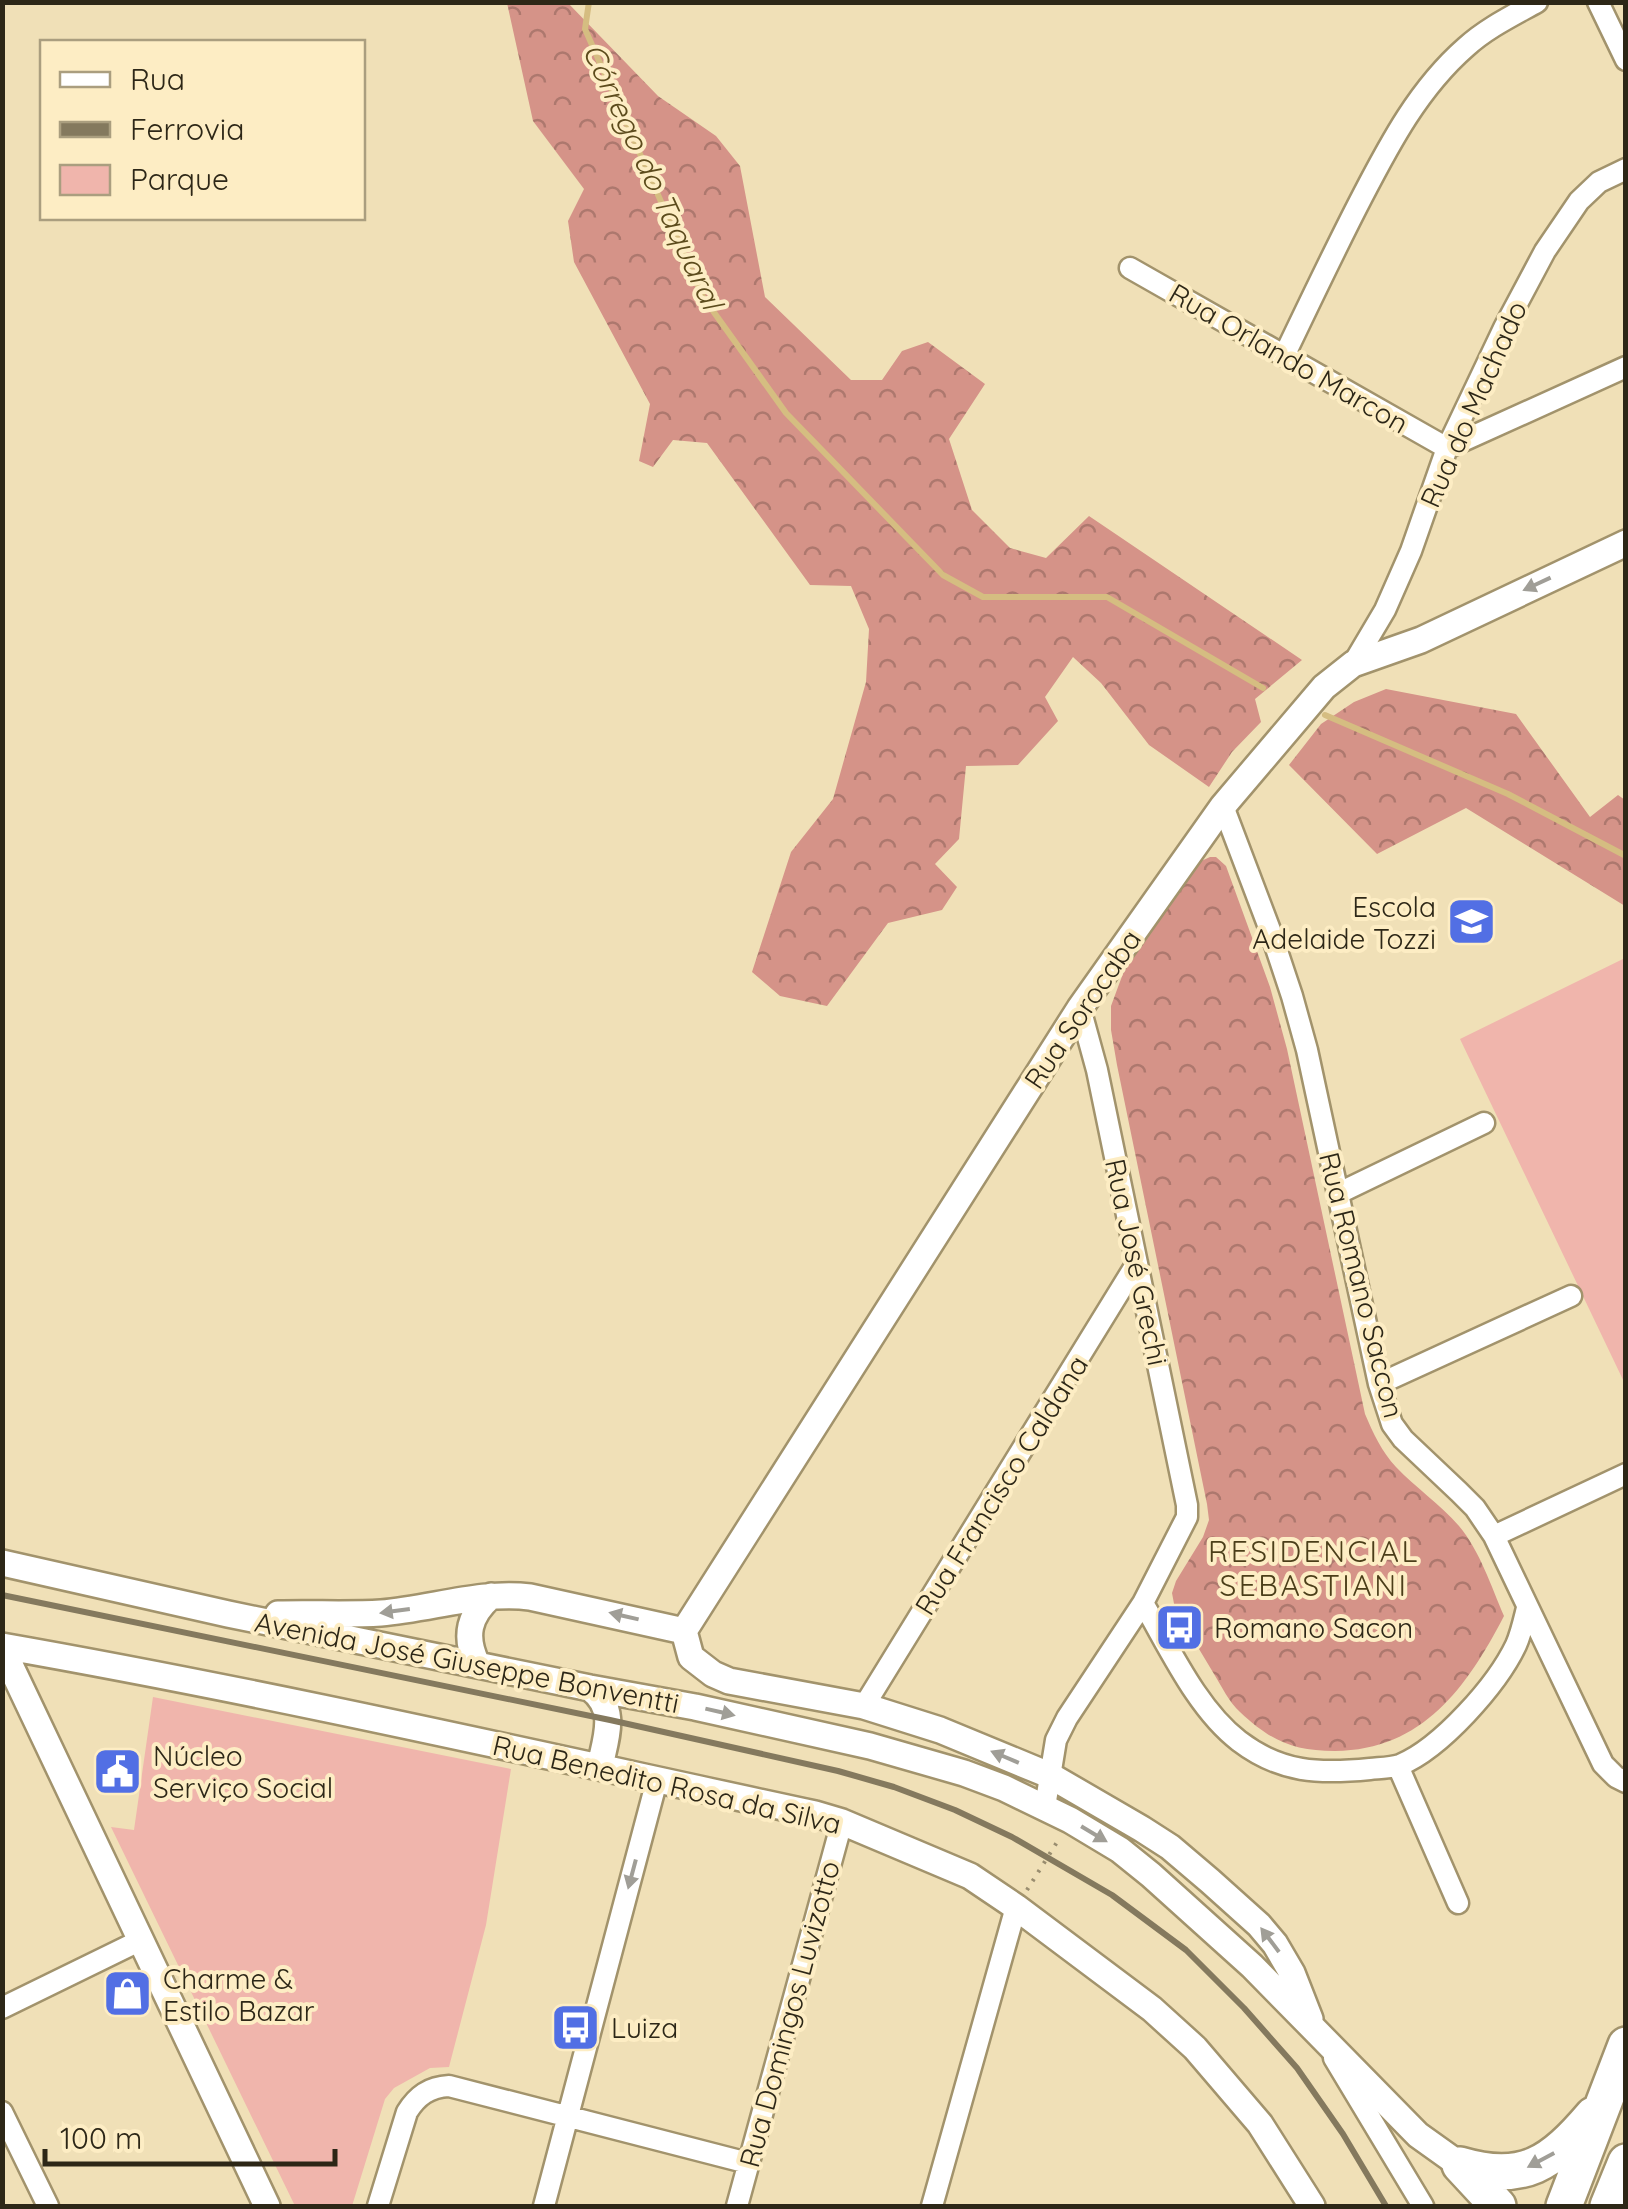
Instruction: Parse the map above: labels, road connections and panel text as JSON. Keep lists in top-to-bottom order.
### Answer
{
  "streets": {
    "street": [
      "Rua Orlando Marcon",
      "Rua do Machado",
      "Rua Sorocaba",
      "Rua José Grechi",
      "Rua Romano Saccon",
      "Rua Francisco Caldana",
      "Avenida José Giuseppe Bonventti",
      "Rua Benedito Rosa da Silva",
      "Rua Domingos Luvizotto"
    ]
  },
  "crossings": [
    ["Rua Orlando Marcon", "Rua do Machado"],
    ["Rua do Machado", "Rua Sorocaba"],
    ["Rua Sorocaba", "Rua José Grechi"],
    ["Rua Sorocaba", "Rua Romano Saccon"],
    ["Rua Sorocaba", "Avenida José Giuseppe Bonventti"],
    ["Rua José Grechi", "Rua Francisco Caldana"],
    ["Rua Francisco Caldana", "Avenida José Giuseppe Bonventti"],
    ["Rua Benedito Rosa da Silva", "Rua Domingos Luvizotto"]
  ],
  "districts": ["RESIDENCIAL SEBASTIANI"],
  "water": ["Córrego do Taquaral"],
  "places": {
    "school or university": ["Escola Adelaide Tozzi"],
    "bus stop": ["Romano Sacon", "Luiza"],
    "public building": ["Núcleo Serviço Social"],
    "shop": ["Charme & Estilo Bazar"]
  },
  "legend": ["Rua", "Ferrovia", "Parque"],
  "scale_bar": "100 m"
}
